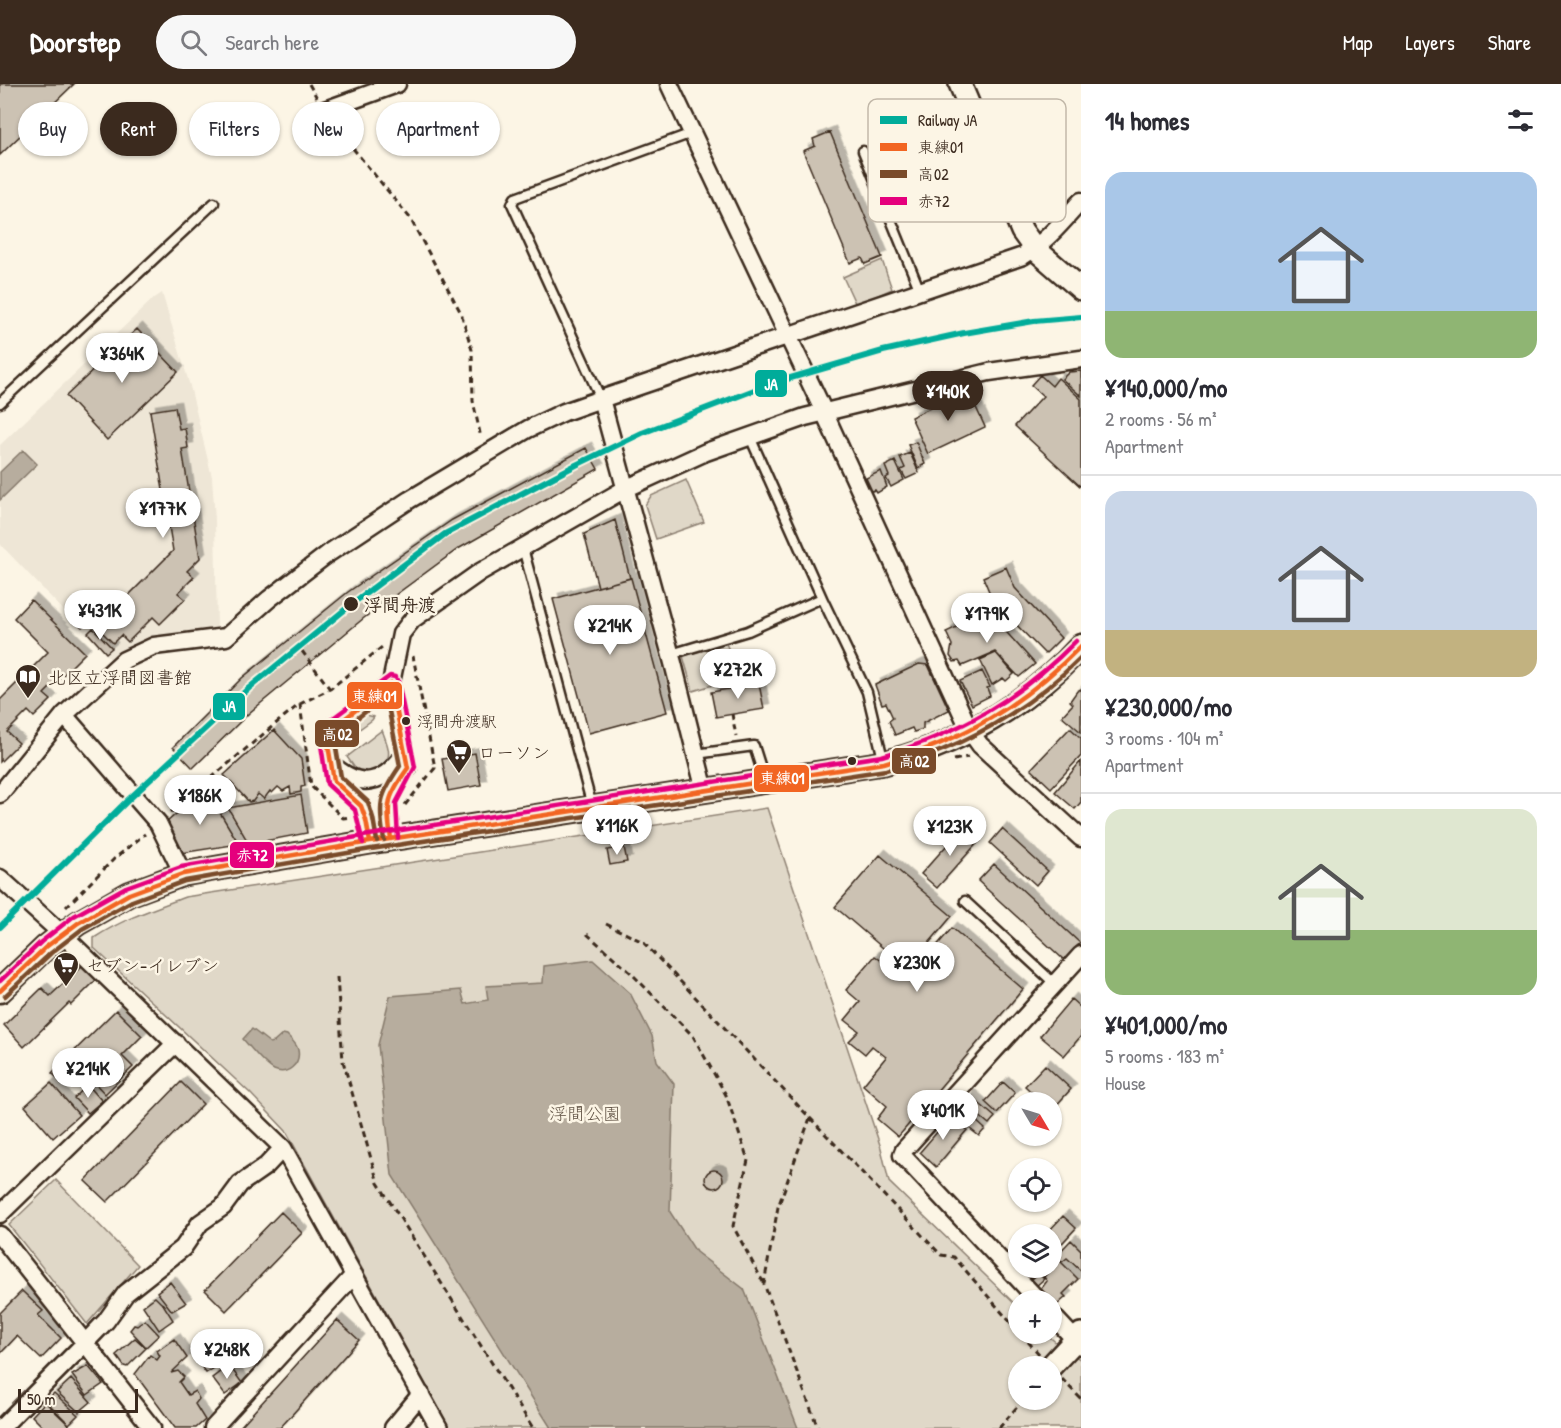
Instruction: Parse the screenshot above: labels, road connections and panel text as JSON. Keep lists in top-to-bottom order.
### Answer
{
  "parks": ["浮間公園"],
  "places": {
    "other": ["浮間舟渡", "浮間舟渡駅"],
    "library": ["北区立浮間図書館"],
    "supermarket": ["ローソン", "セブン-イレブン"]
  },
  "lines": [
    "rail line JA",
    "transit line 赤72",
    "transit line 東練01",
    "transit line 高02"
  ],
  "legend": [
    "Railway JA",
    "東練01",
    "高02",
    "赤72"
  ],
  "scale_bar": "50 m",
  "north": "bottom right",
  "page": {
    "header": "Doorstep",
    "search": "Search here",
    "nav": ["Map", "Layers", "Share"],
    "heading": "14 homes",
    "chip": [
      "Buy",
      "Rent",
      "Filters",
      "New",
      "Apartment"
    ],
    "list": [
      {
        "name": "¥140,000/mo",
        "note": "2 rooms · 56 m² · Apartment"
      },
      {
        "name": "¥230,000/mo",
        "note": "3 rooms · 104 m² · Apartment"
      },
      {
        "name": "¥401,000/mo",
        "note": "5 rooms · 183 m² · House"
      }
    ],
    "price": [
      "¥364K",
      "¥140K",
      "¥177K",
      "¥431K",
      "¥179K",
      "¥214K",
      "¥272K",
      "¥186K",
      "¥116K",
      "¥123K",
      "¥230K",
      "¥214K",
      "¥401K",
      "¥248K"
    ],
    "map_buttons": ["+", "−"],
    "scale": "50 m"
  }
}
